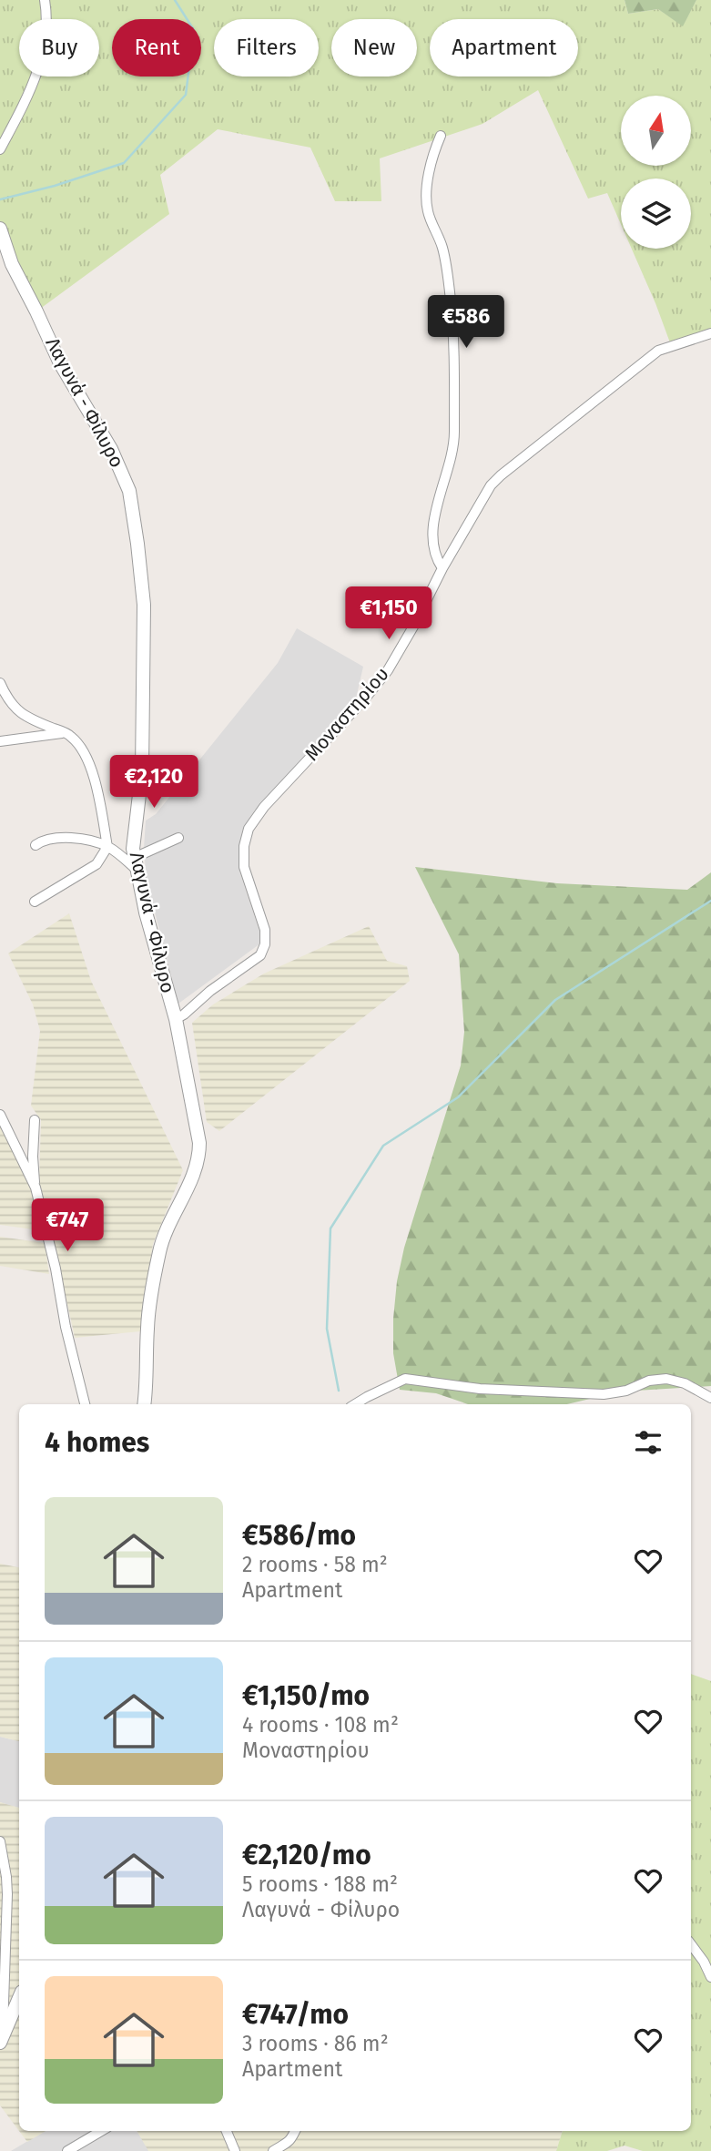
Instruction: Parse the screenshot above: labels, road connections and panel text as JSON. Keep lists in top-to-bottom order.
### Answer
{
  "streets": {
    "street": ["Λαγυνά - Φίλυρο", "Μοναστηρίου"]
  },
  "crossings": [
    ["Λαγυνά - Φίλυρο", "Μοναστηρίου"]
  ],
  "north": "top",
  "page": {
    "chip": [
      "Buy",
      "Rent",
      "Filters",
      "New",
      "Apartment"
    ],
    "price": [
      "€586",
      "€1,150",
      "€2,120",
      "€747"
    ],
    "heading": "4 homes",
    "list": [
      {
        "name": "€586/mo",
        "note": "2 rooms · 58 m² · Apartment"
      },
      {
        "name": "€1,150/mo",
        "note": "4 rooms · 108 m² · Μοναστηρίου"
      },
      {
        "name": "€2,120/mo",
        "note": "5 rooms · 188 m² · Λαγυνά - Φίλυρο"
      },
      {
        "name": "€747/mo",
        "note": "3 rooms · 86 m² · Apartment"
      }
    ]
  }
}
